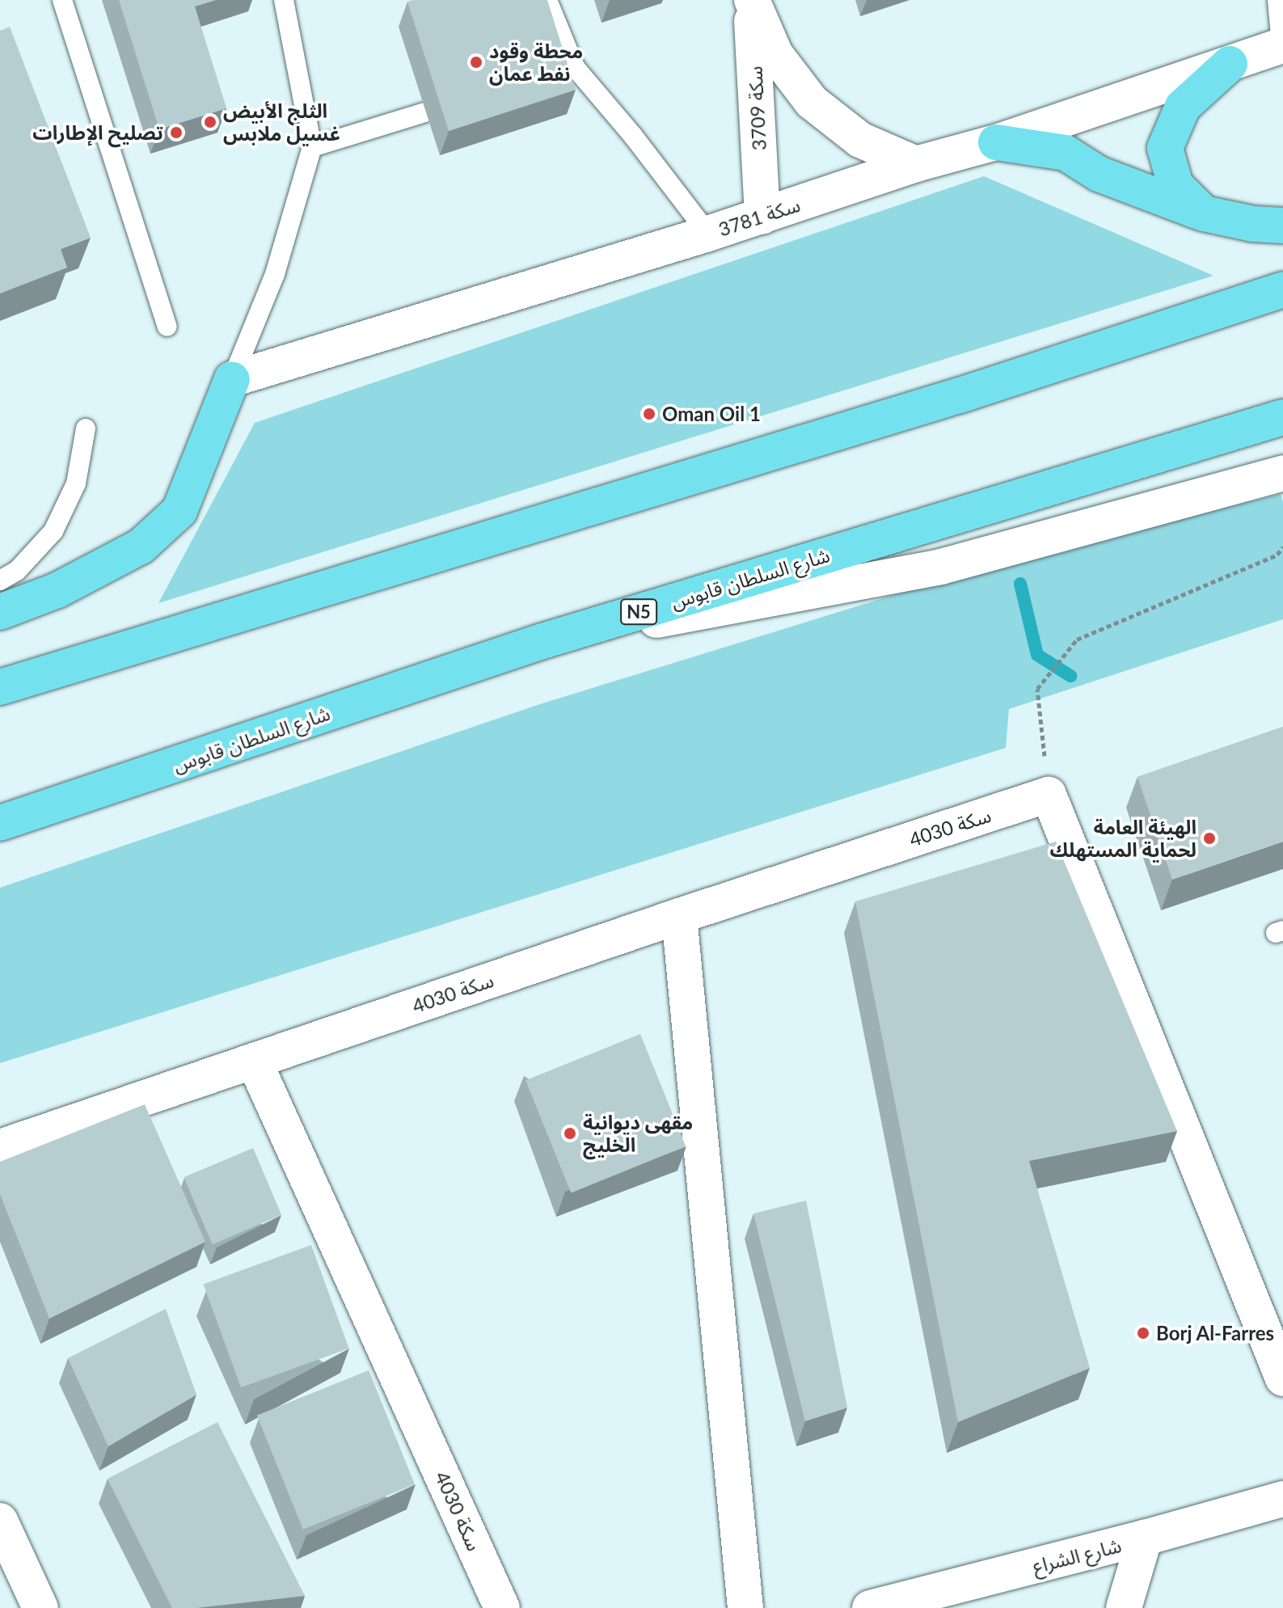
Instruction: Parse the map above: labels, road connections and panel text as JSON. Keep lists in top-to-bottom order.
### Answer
{
  "streets": {
    "highway": ["شارع السلطان قابوس", "N5"],
    "street": [
      "سكة 3709",
      "سكة 3781",
      "سكة 4030",
      "شارع الشراع"
    ]
  },
  "crossings": [
    ["سكة 3709", "سكة 3781"]
  ],
  "places": [
    "محطة وقود نفط عمان",
    "الثلج الأبيض غسيل ملابس",
    "تصليح الإطارات",
    "Oman Oil 1",
    "الهيئة العامة لحماية المستهلك",
    "مقهى ديوانية الخليج",
    "Borj Al-Farres"
  ]
}
